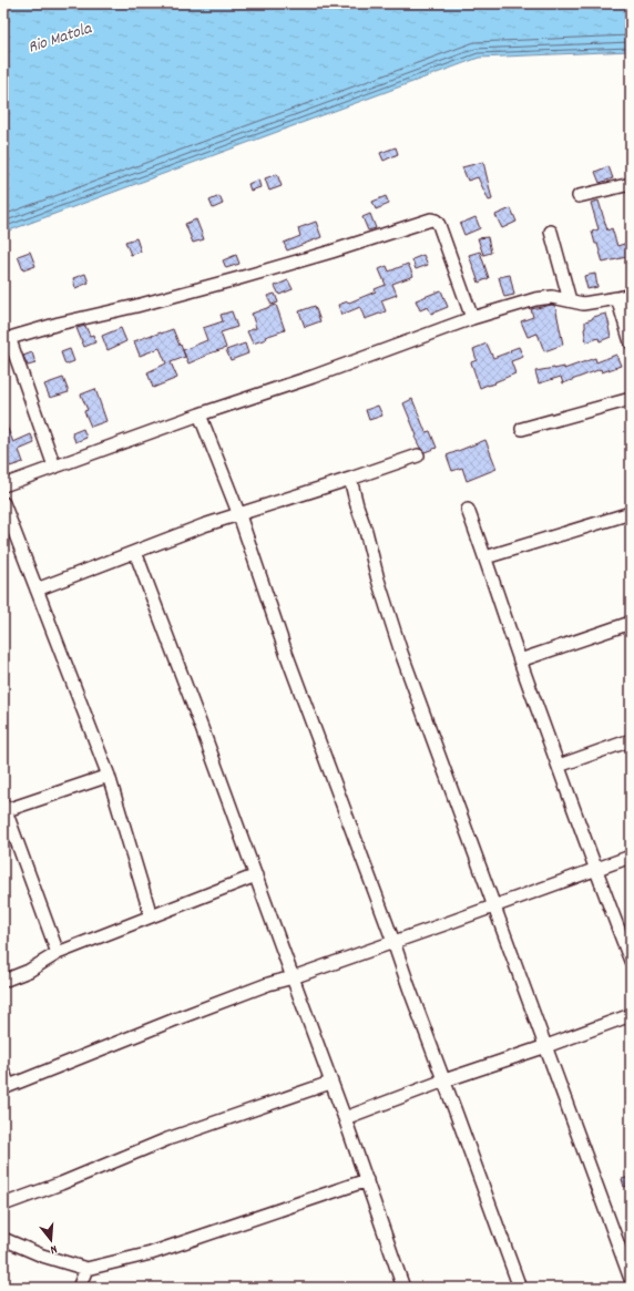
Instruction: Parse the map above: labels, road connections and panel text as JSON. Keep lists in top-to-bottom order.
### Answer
{
  "water": ["Rio Matola"],
  "north": "bottom"
}
